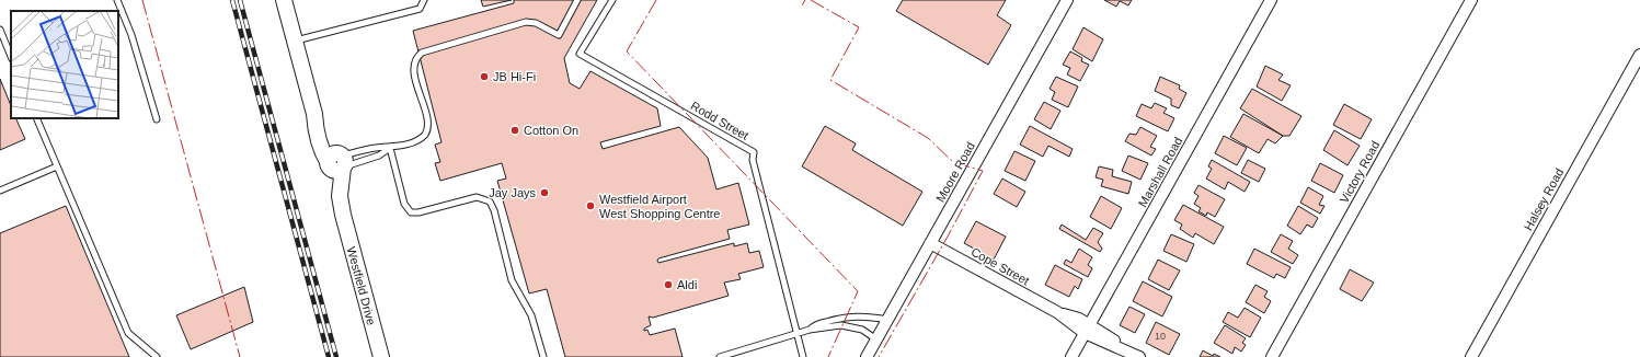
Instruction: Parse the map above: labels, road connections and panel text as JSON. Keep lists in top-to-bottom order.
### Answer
{
  "streets": {
    "main road": ["Westfield Drive"],
    "street": [
      "Moore Road",
      "Marshall Road",
      "Victory Road",
      "Halsey Road",
      "Cope Street"
    ],
    "lane": ["Rodd Street"]
  },
  "crossings": [
    ["Moore Road", "Cope Street"],
    ["Marshall Road", "Cope Street"]
  ],
  "places": [
    "JB Hi-Fi",
    "Cotton On",
    "Jay Jays",
    "Westfield Airport West Shopping Centre",
    "Aldi"
  ],
  "house_numbers": ["10"]
}
